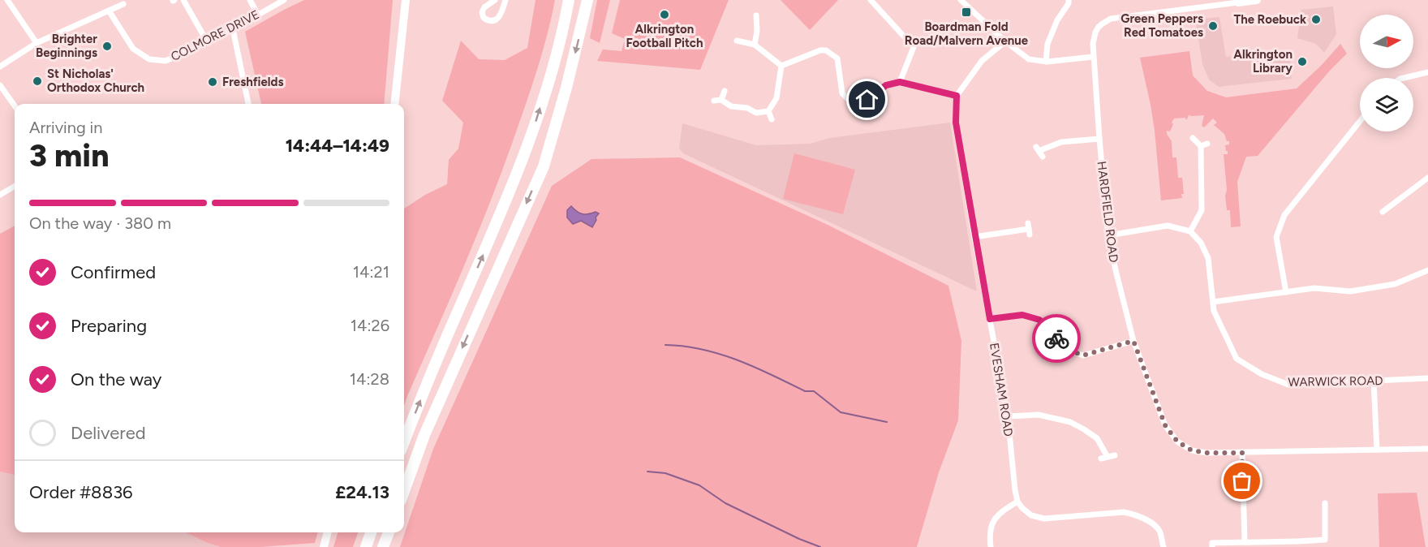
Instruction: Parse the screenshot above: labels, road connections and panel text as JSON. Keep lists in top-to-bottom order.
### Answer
{
  "streets": {
    "street": [
      "COLMORE DRIVE",
      "HARDFIELD ROAD",
      "WARWICK ROAD",
      "EVESHAM ROAD"
    ]
  },
  "places": {
    "transit": ["Boardman Fold Road/Malvern Avenue"],
    "other": [
      "Alkrington Football Pitch",
      "The Roebuck",
      "Green Peppers Red Tomatoes",
      "Brighter Beginnings",
      "Alkrington Library",
      "St Nicholas' Orthodox Church",
      "Freshfields"
    ]
  },
  "north": "right",
  "page": {
    "heading": ["3 min", "Arriving in", "14:44–14:49"],
    "panel": ["Order #8836", "£24.13"],
    "bar": "On the way · 380 m",
    "list": [
      ["Confirmed", "14:21"],
      ["Preparing", "14:26"],
      ["On the way", "14:28"],
      "Delivered"
    ]
  }
}
